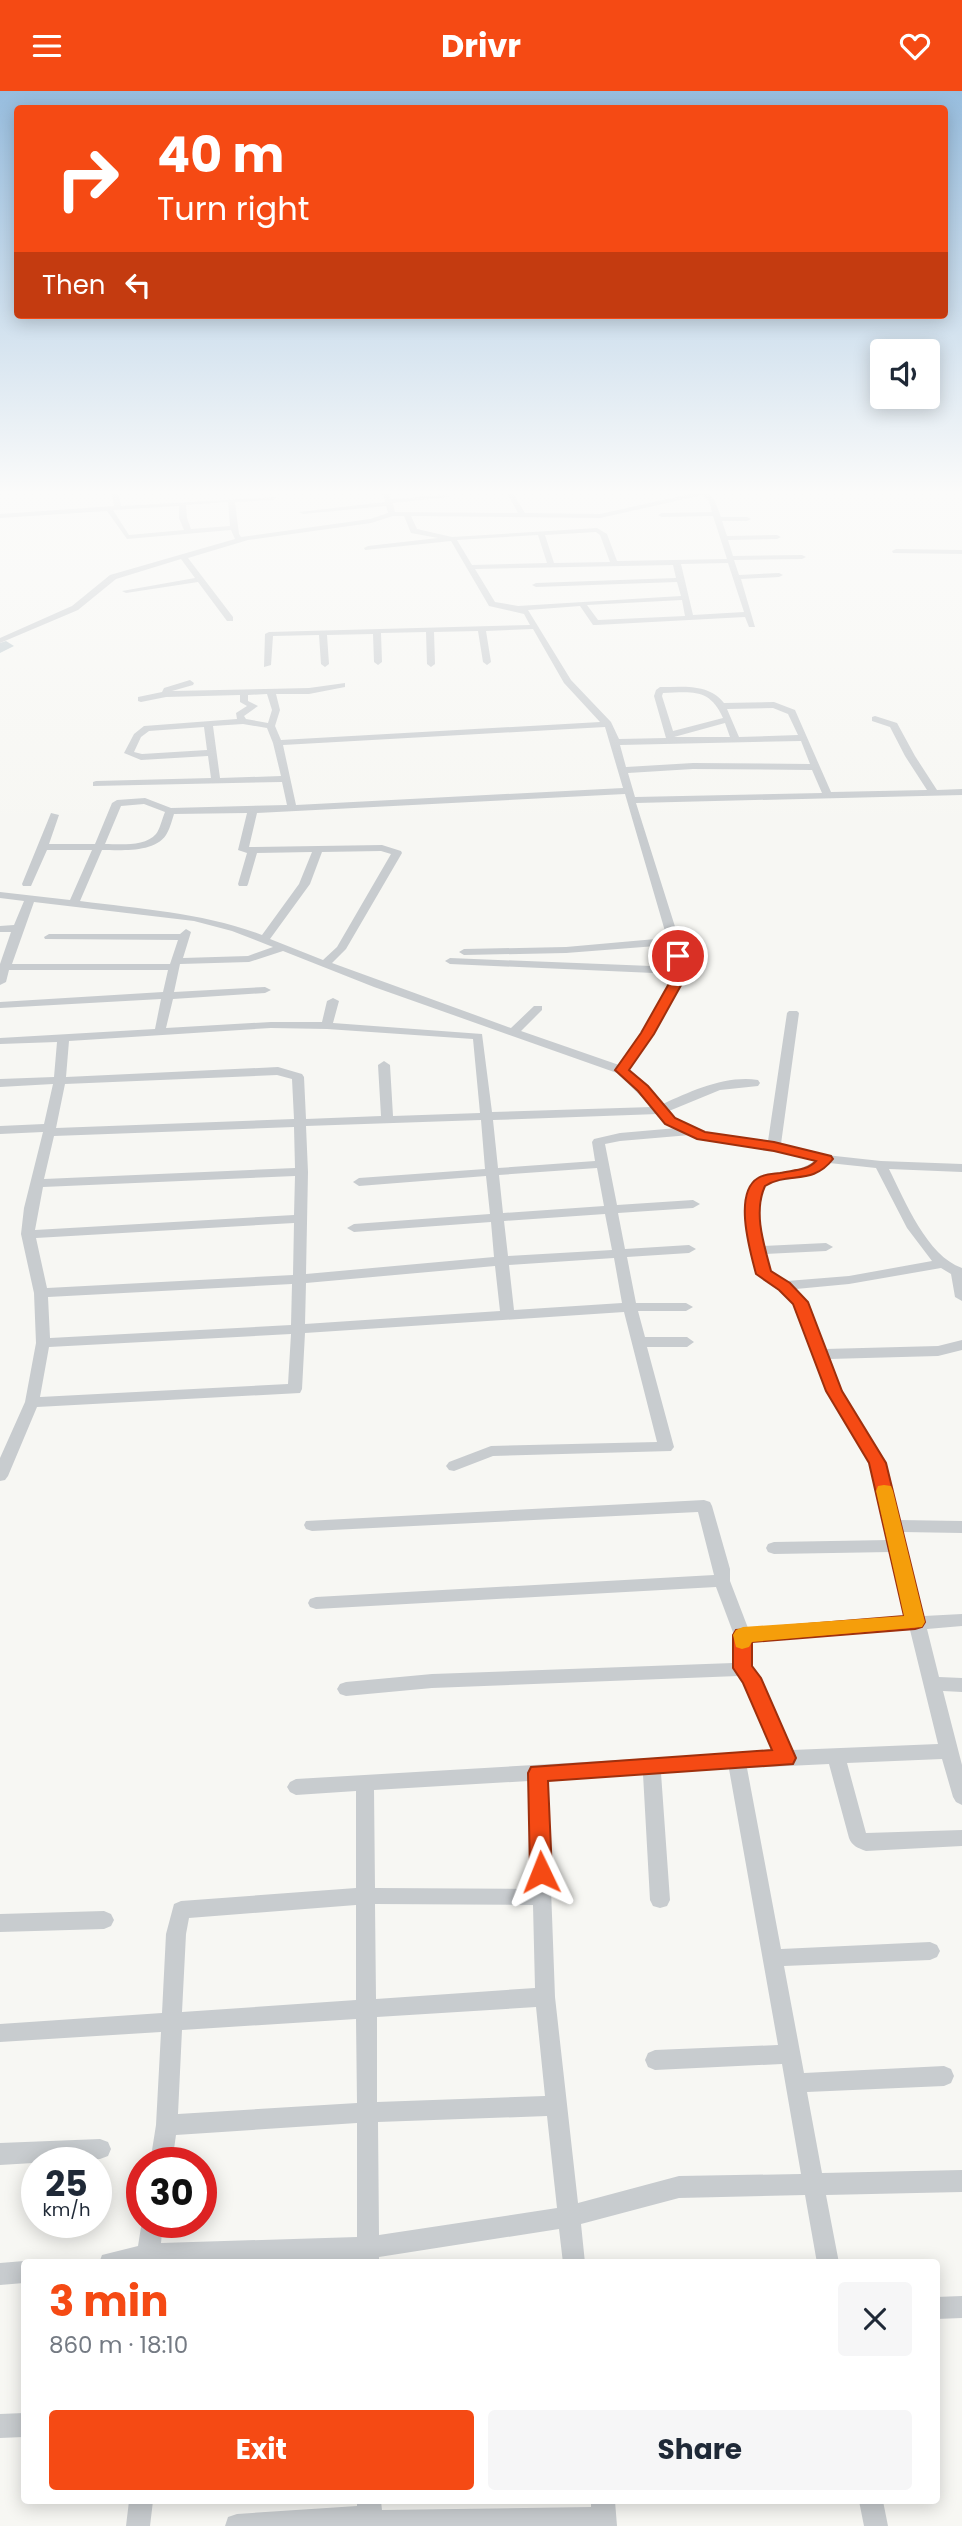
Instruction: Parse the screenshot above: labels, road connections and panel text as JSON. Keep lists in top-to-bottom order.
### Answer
{
  "page": {
    "header": "Drivr",
    "turn": ["40 m", "Turn right"],
    "then": "Then",
    "speed": "25 km/h",
    "limit": "30",
    "heading": ["3 min", "860 m · 18:10"],
    "buttons": ["Exit", "Share"]
  }
}
